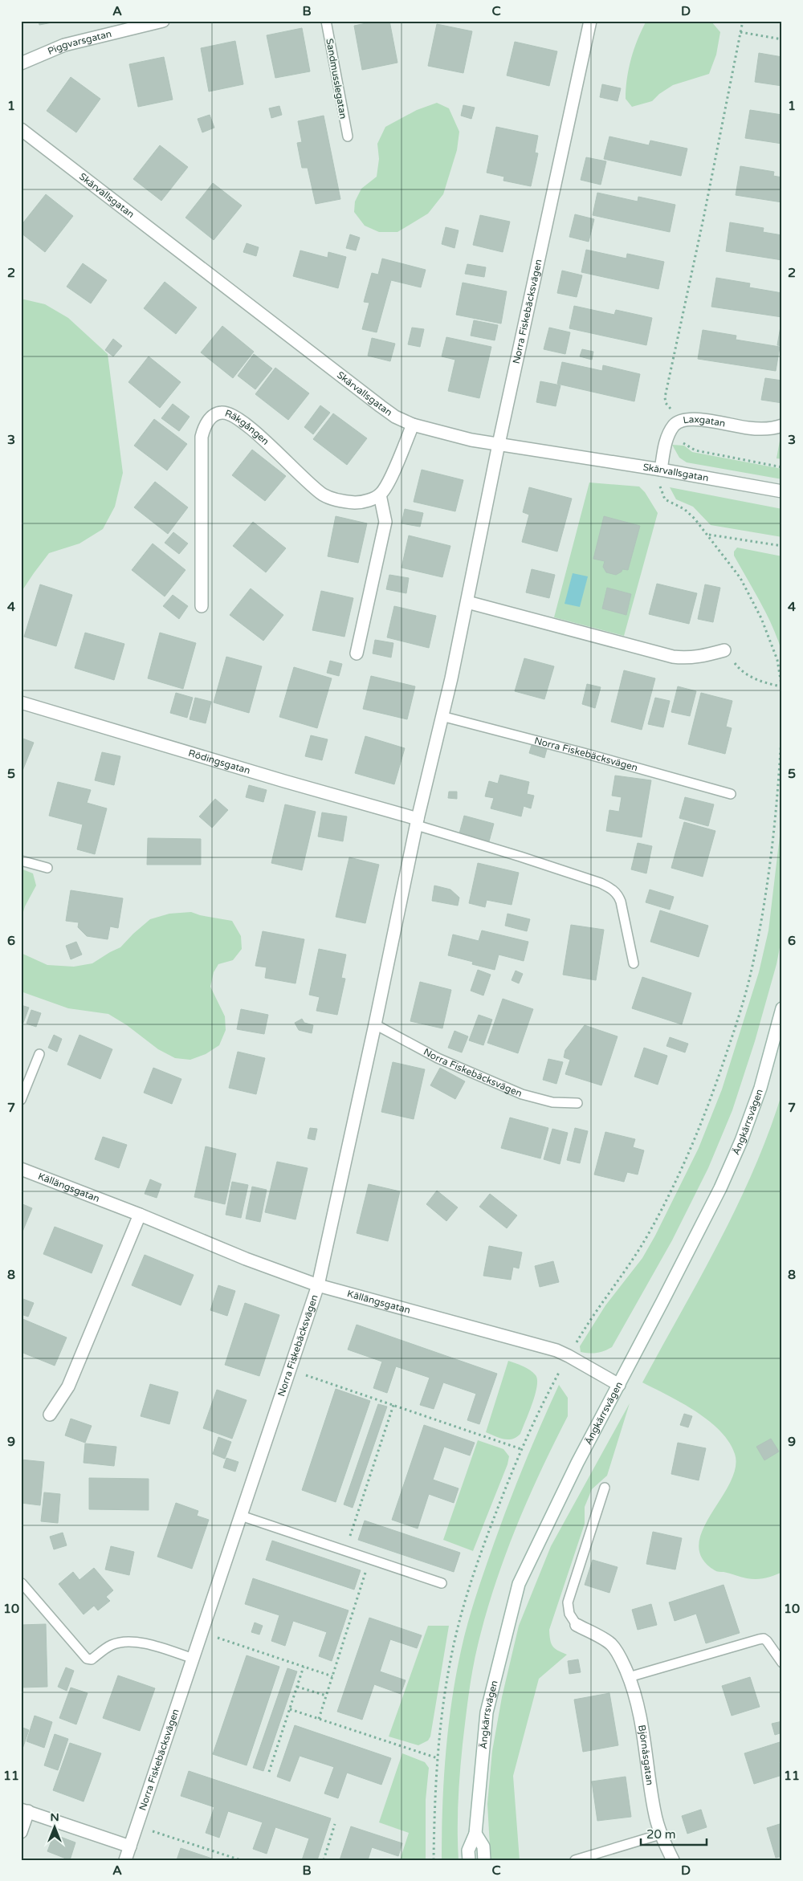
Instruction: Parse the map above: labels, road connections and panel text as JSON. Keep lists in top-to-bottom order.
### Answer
{
  "streets": {
    "street": [
      "Piggvarsgatan",
      "Skärvallsgatan",
      "Norra Fiskebäcksvägen",
      "Laxgatan",
      "Räkgången",
      "Rödingsgatan",
      "Ängkärrsvägen",
      "Källängsgatan",
      "Björnåsgatan"
    ],
    "lane": ["Sandmusslegatan"]
  },
  "crossings": [
    ["Skärvallsgatan", "Norra Fiskebäcksvägen"],
    ["Skärvallsgatan", "Laxgatan"],
    ["Norra Fiskebäcksvägen", "Rödingsgatan"],
    ["Norra Fiskebäcksvägen", "Källängsgatan"],
    ["Ängkärrsvägen", "Källängsgatan"]
  ],
  "scale_bar": "20 m",
  "north": "top",
  "grid": {
    "columns": [
      "A",
      "B",
      "C",
      "D"
    ],
    "rows": [
      "1",
      "2",
      "3",
      "4",
      "5",
      "6",
      "7",
      "8",
      "9",
      "10",
      "11"
    ]
  }
}
